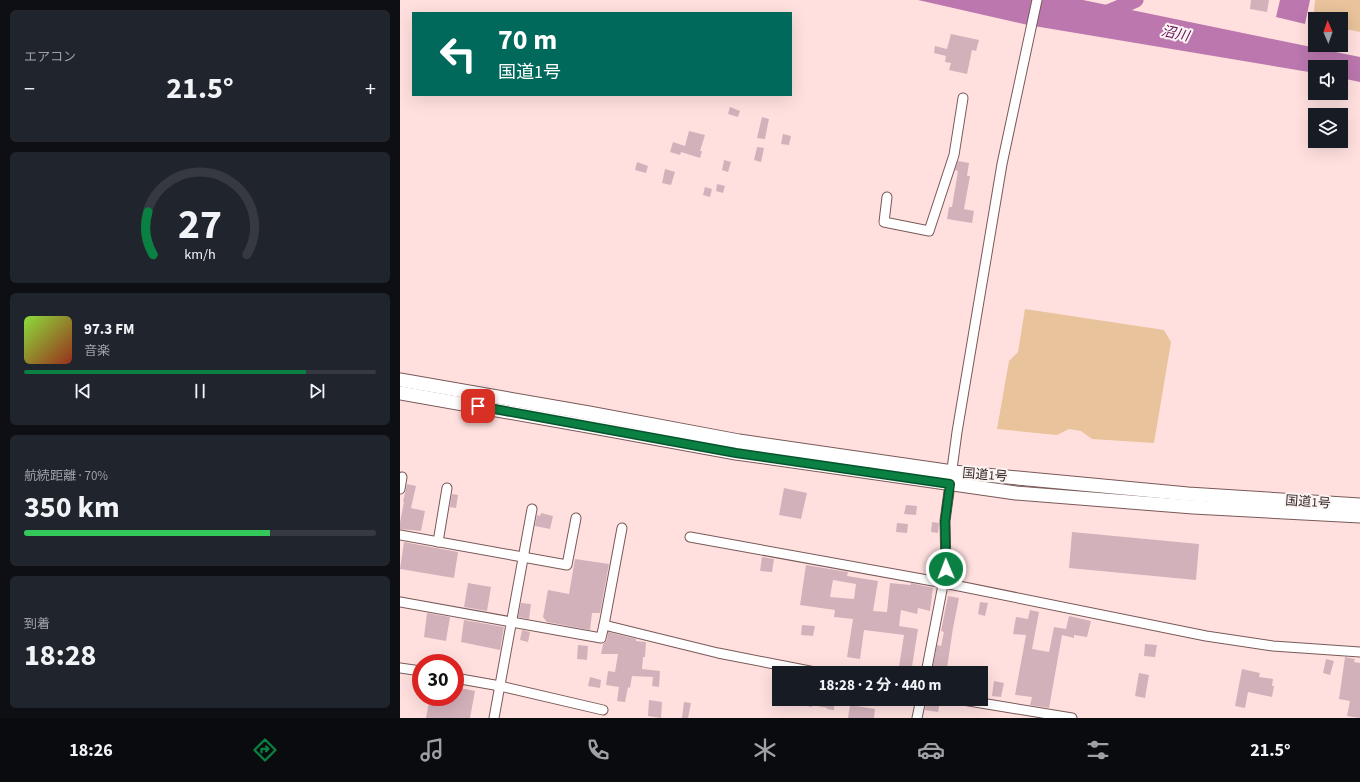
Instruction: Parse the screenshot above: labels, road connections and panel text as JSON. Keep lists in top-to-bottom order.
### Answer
{
  "streets": {
    "highway": ["国道1号"]
  },
  "water": ["沼川"],
  "north": "top",
  "page": {
    "tile": [
      "エアコン",
      ["航続距離 · 70%", "350 km"],
      ["到着", "18:28"]
    ],
    "turn": ["70 m", "国道1号"],
    "heat": ["−", "21.5°", "+"],
    "song": ["97.3 FM", "音楽"],
    "limit": "30",
    "trip": "18:28 · 2 分 · 440 m",
    "tabs": ["18:26", "21.5°"],
    "gauge": ["27", "km/h"]
  }
}
